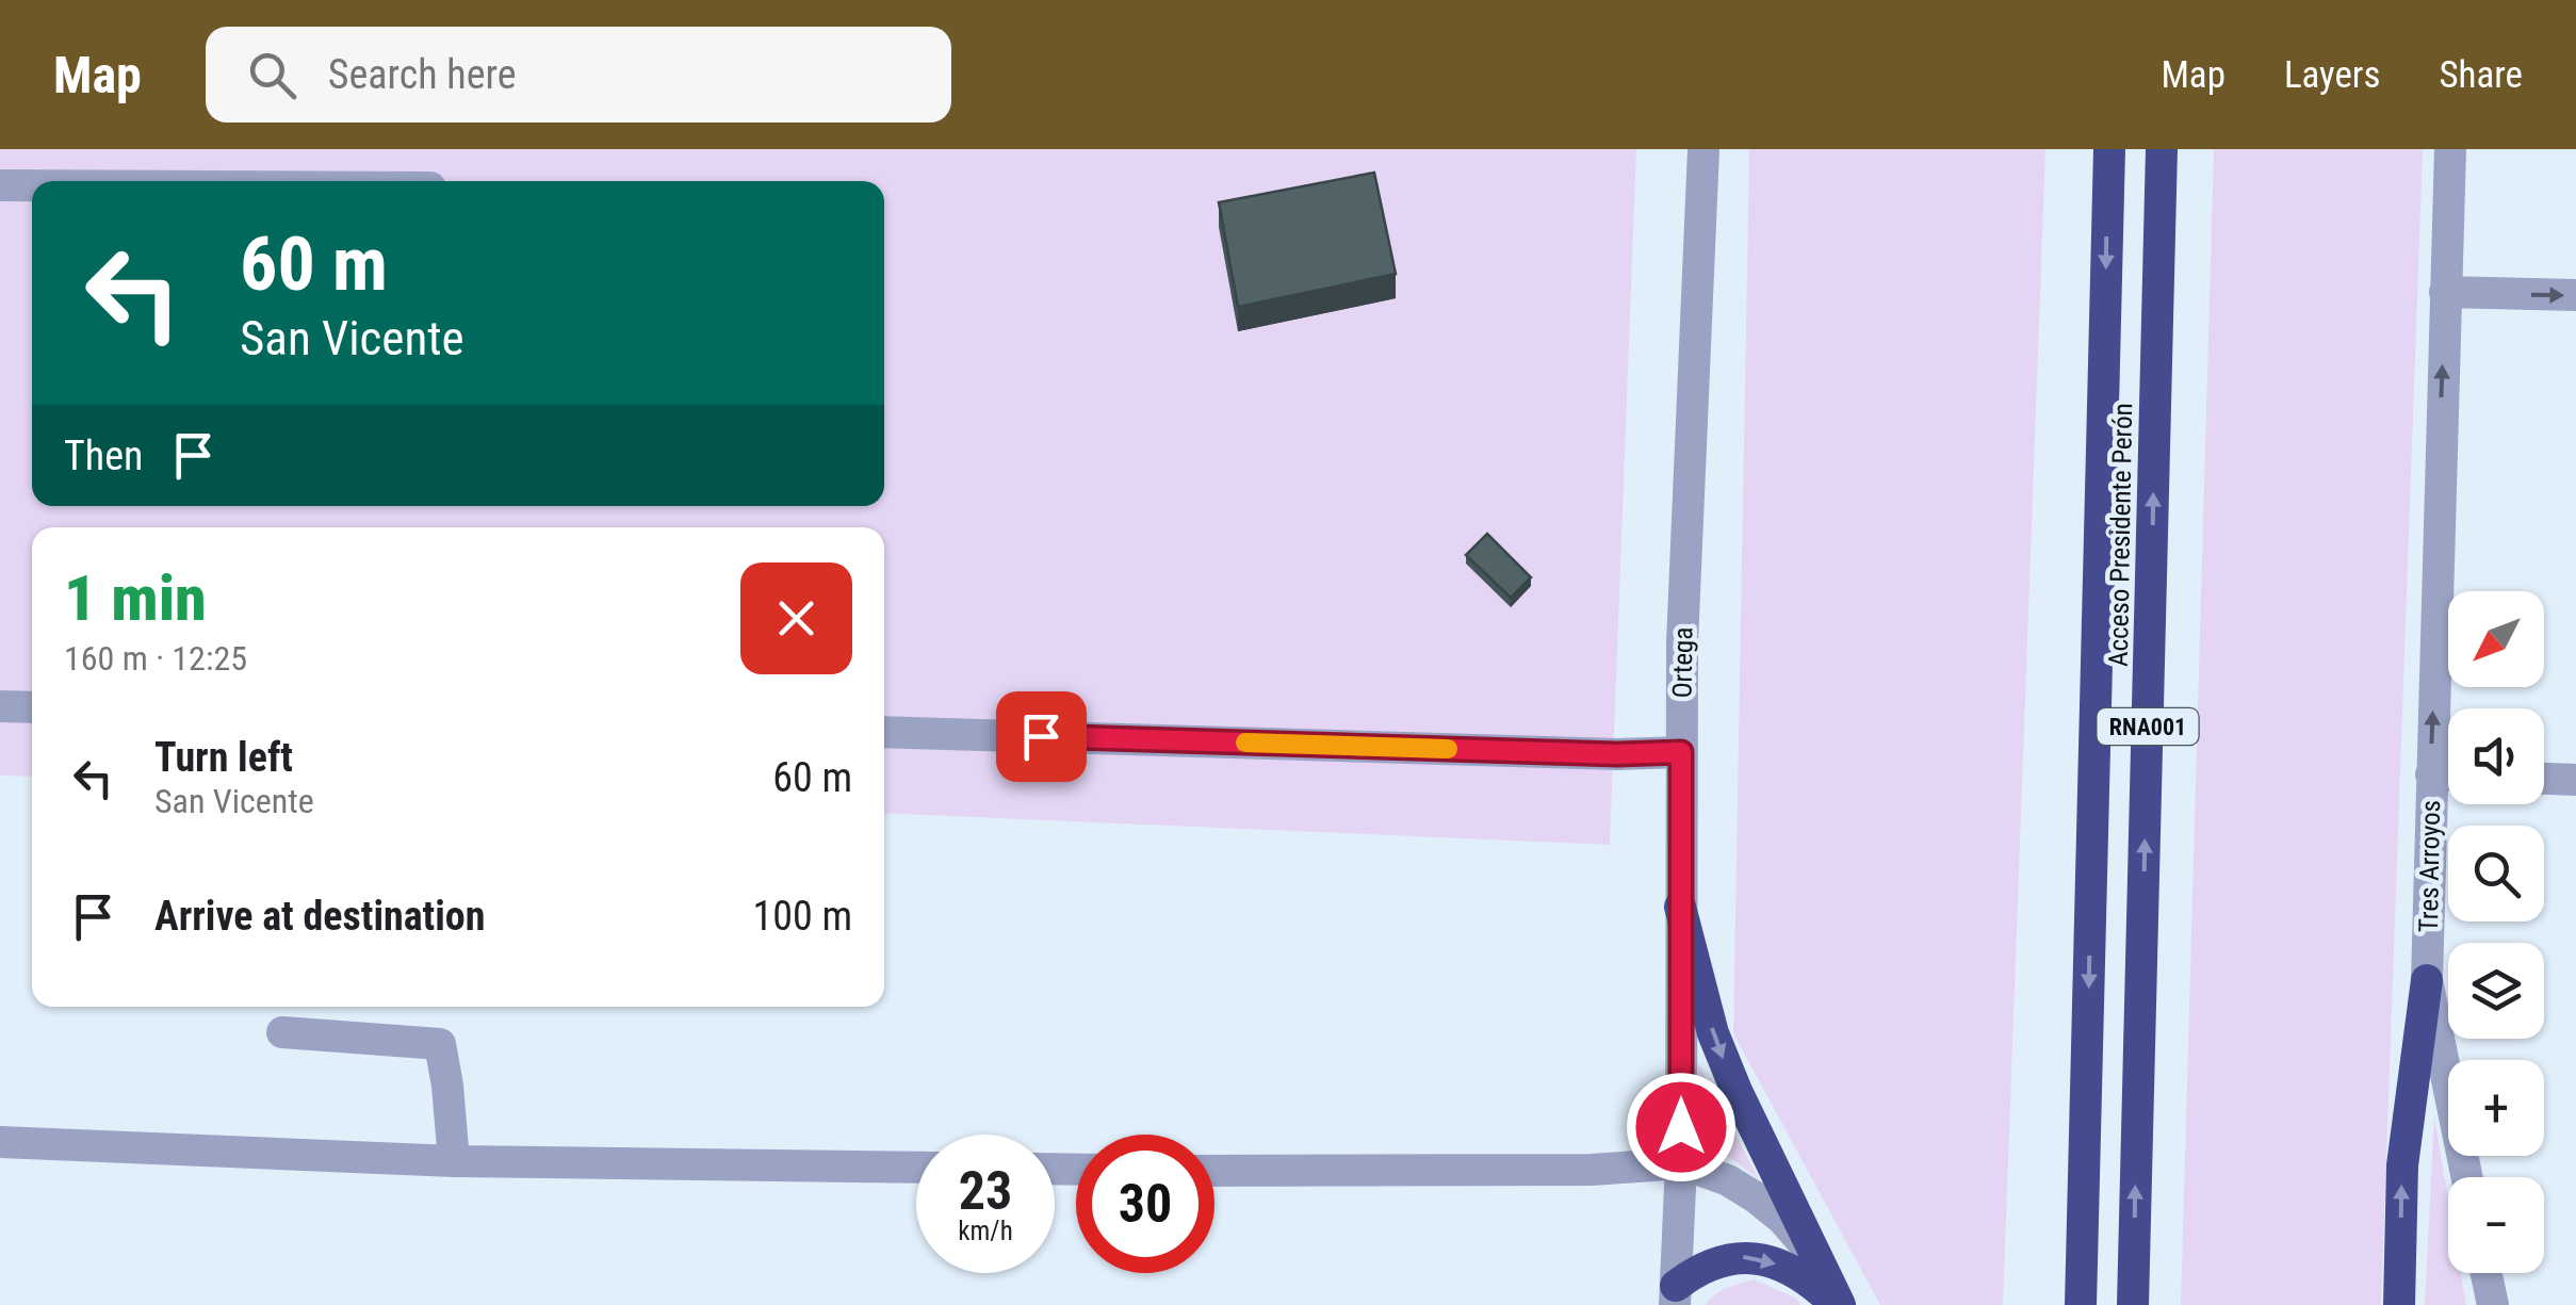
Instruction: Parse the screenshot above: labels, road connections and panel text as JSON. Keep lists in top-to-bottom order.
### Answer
{
  "streets": {
    "highway": ["Acceso Presidente Perón", "RNA001"],
    "street": ["Ortega", "Tres Arroyos"]
  },
  "one_way": ["Tres Arroyos"],
  "north": "bottom left",
  "page": {
    "header": "Map",
    "search": "Search here",
    "nav": ["Map", "Layers", "Share"],
    "turn": ["60 m", "San Vicente"],
    "then": "Then",
    "heading": ["1 min", "160 m · 12:25"],
    "map_buttons": ["+", "−"],
    "list": [
      {
        "name": "Turn left",
        "note": "San Vicente",
        "value": "60 m"
      },
      {
        "name": "Arrive at destination",
        "value": "100 m"
      }
    ],
    "speed": "23 km/h",
    "limit": "30"
  }
}
